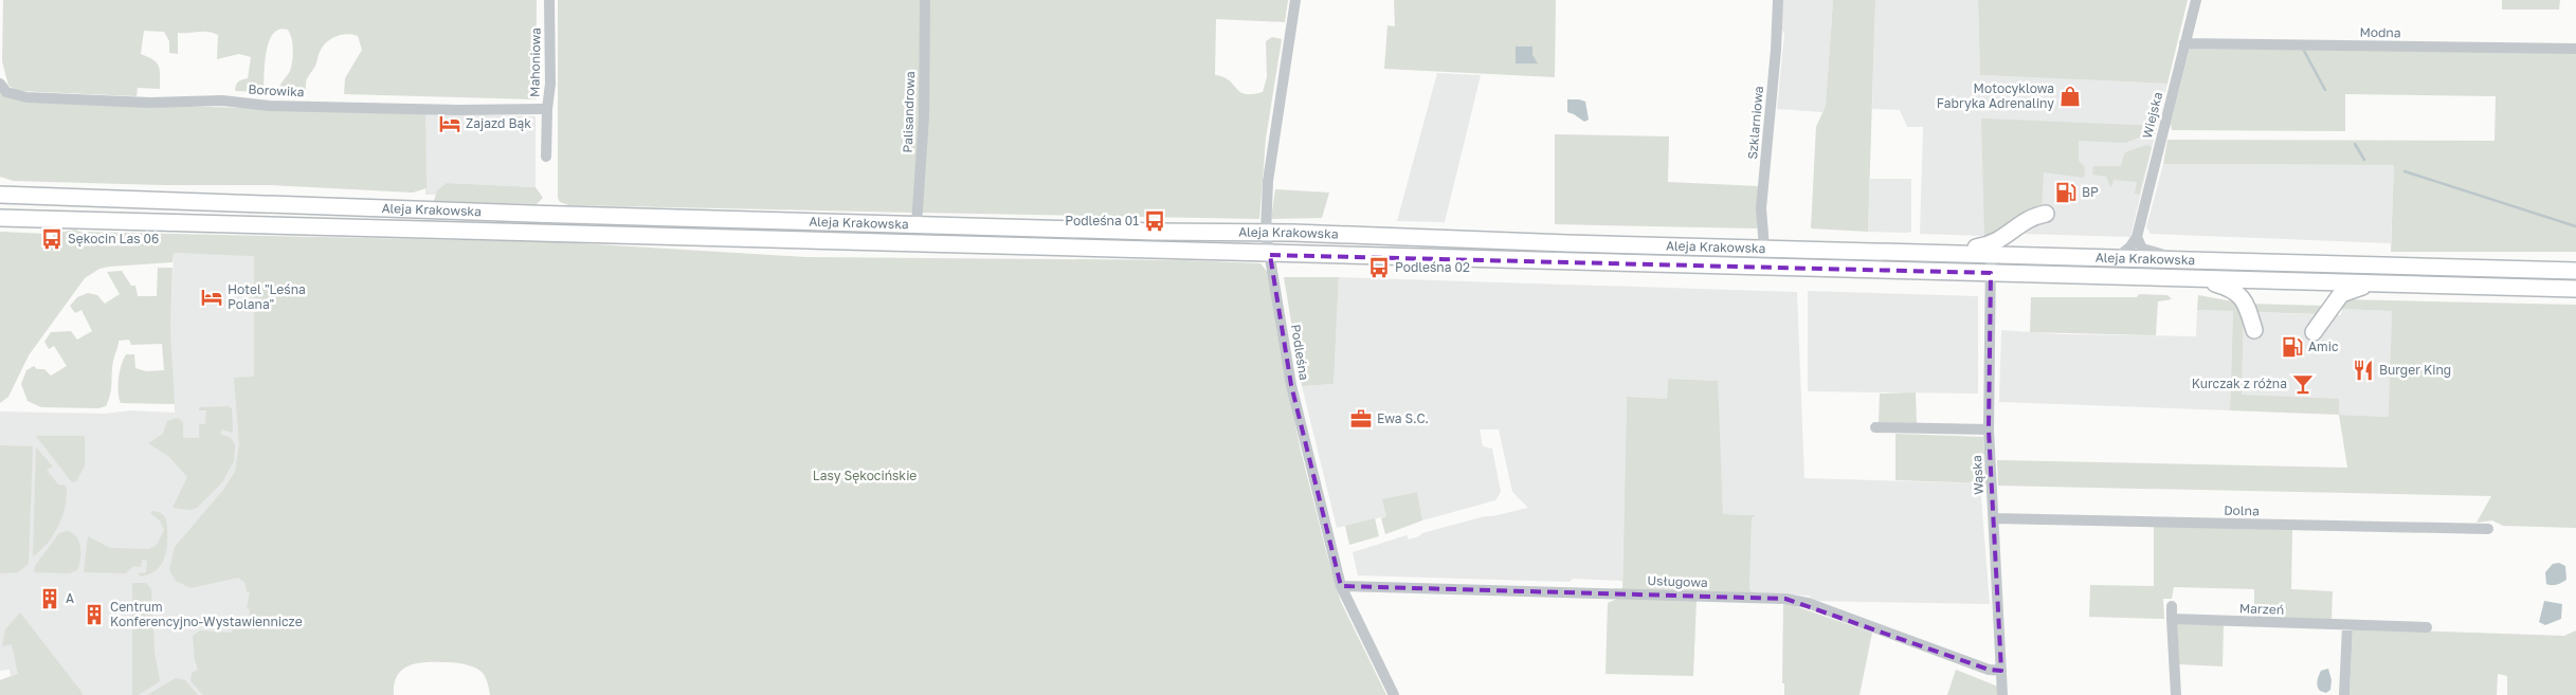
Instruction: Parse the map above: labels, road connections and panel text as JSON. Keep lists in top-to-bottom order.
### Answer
{
  "streets": {
    "main road": ["Aleja Krakowska"],
    "street": [
      "Modna",
      "Mahoniowa",
      "Borowika",
      "Palisandrowa",
      "Wiejska",
      "Szklarniowa",
      "Podleśna",
      "Wąska",
      "Dolna",
      "Usługowa",
      "Marzeń"
    ]
  },
  "crossings": [
    ["Modna", "Wiejska"],
    ["Mahoniowa", "Borowika"],
    ["Palisandrowa", "Aleja Krakowska"],
    ["Wiejska", "Aleja Krakowska"],
    ["Szklarniowa", "Aleja Krakowska"],
    ["Aleja Krakowska", "Podleśna"],
    ["Aleja Krakowska", "Wąska"],
    ["Podleśna", "Usługowa"],
    ["Wąska", "Dolna"],
    ["Wąska", "Usługowa"]
  ],
  "parks": ["Lasy Sękocińskie"],
  "places": {
    "shop": ["Motocyklowa Fabryka Adrenaliny"],
    "hotel": ["Zajazd Bąk", "Hotel \"Leśna Polana\""],
    "fuel station": ["BP", "Amic"],
    "bus stop": ["Podleśna 01", "Sękocin Las 06", "Podleśna 02"],
    "restaurant": ["Burger King"],
    "bar": ["Kurczak z różna"],
    "office": ["Ewa S.C."],
    "building": ["A", "Centrum Konferencyjno-Wystawiennicze"]
  }
}
